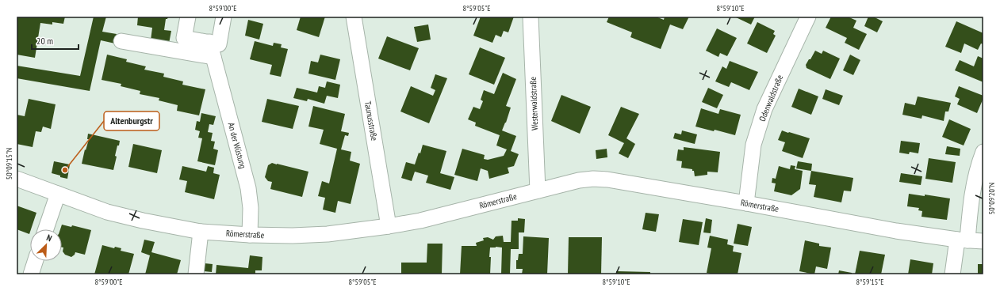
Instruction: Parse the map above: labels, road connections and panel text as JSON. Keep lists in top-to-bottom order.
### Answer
{
  "streets": {
    "street": [
      "Odenwaldstraße",
      "Westerwaldstraße",
      "Taunusstraße",
      "An der Wüstung",
      "Römerstraße"
    ]
  },
  "crossings": [
    ["Odenwaldstraße", "Römerstraße"],
    ["Westerwaldstraße", "Römerstraße"],
    ["Taunusstraße", "Römerstraße"],
    ["An der Wüstung", "Römerstraße"]
  ],
  "places": ["Altenburgstr"],
  "scale_bar": "20 m",
  "north": "top right",
  "coordinates": [
    "8°59'00\"E",
    "8°59'05\"E",
    "8°59'10\"E",
    "50°09'15\"N",
    "50°09'20\"N",
    "8°59'15\"E"
  ]
}
